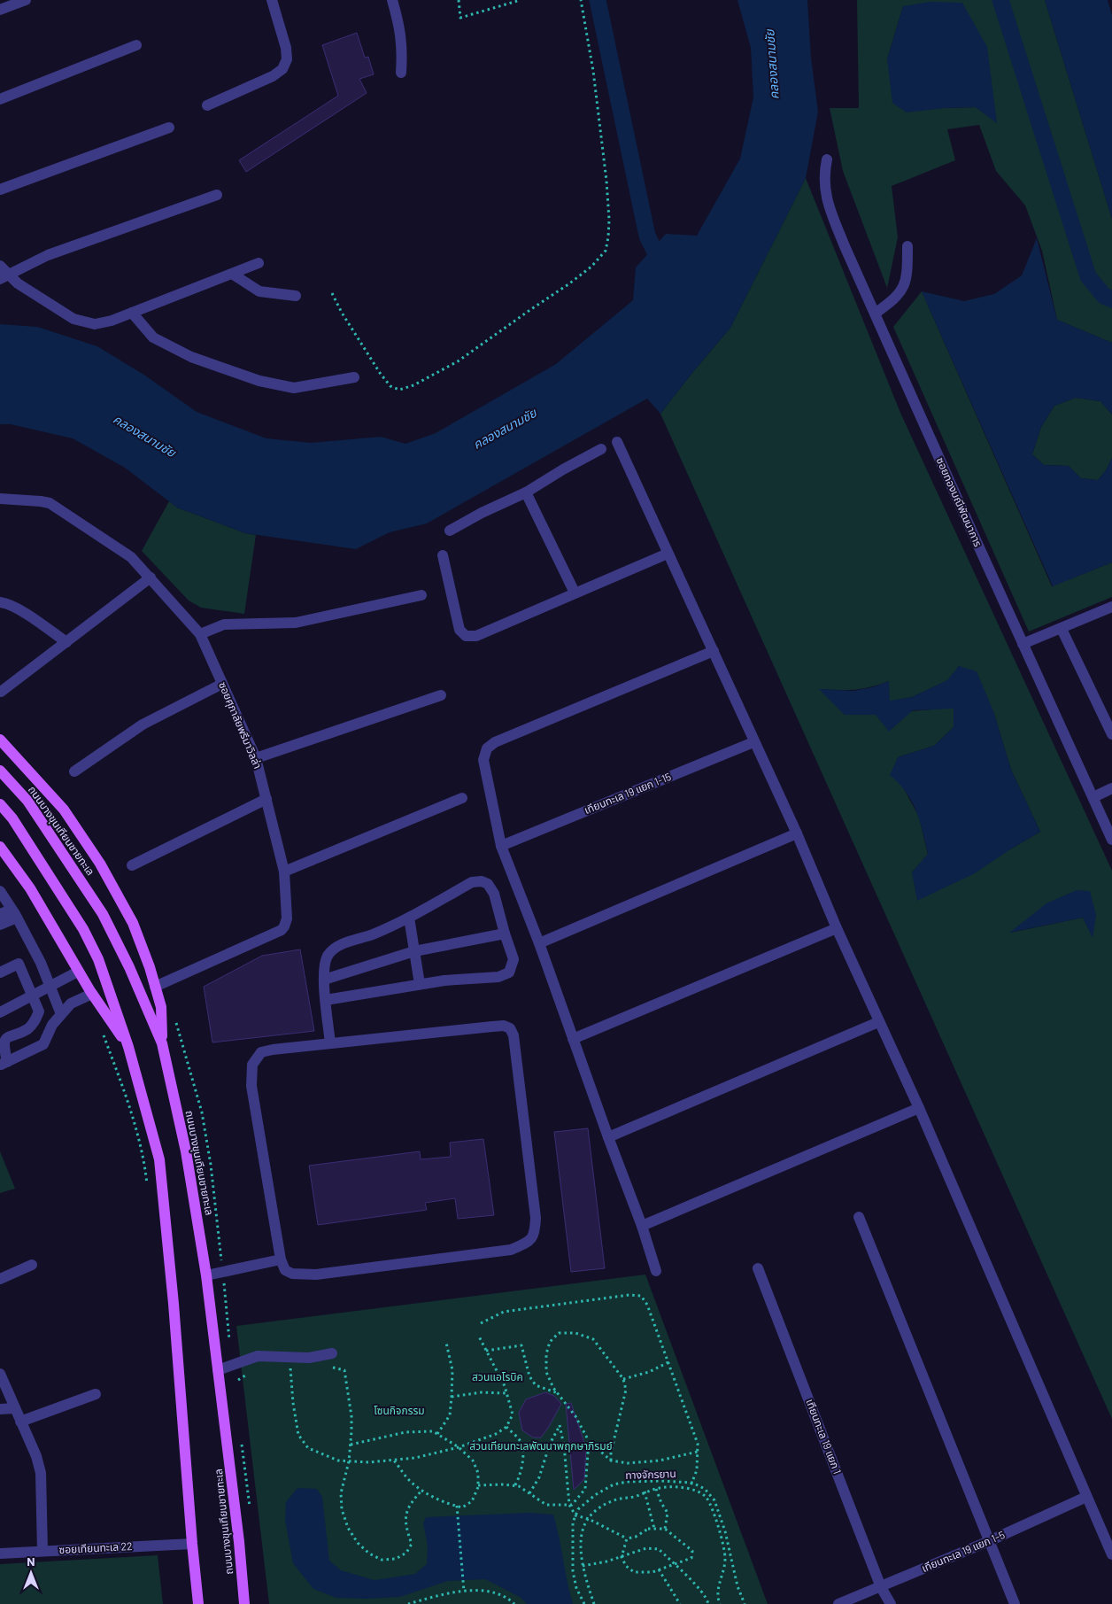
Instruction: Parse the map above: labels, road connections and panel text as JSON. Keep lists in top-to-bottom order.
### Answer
{
  "streets": {
    "main road": ["ถนนบางขุนเทียนชายทะเล"],
    "street": [
      "ซอยทองมณีพัฒนาการ",
      "ซอยศุภาลัยพรีมาวิลล่า",
      "เทียนทะเล 19 แยก 1-15",
      "เทียนทะเล 19 แยก 1",
      "ซอยเทียนทะเล 22",
      "เทียนทะเล 19 แยก 1-5"
    ],
    "path": ["ทางจักรยาน"]
  },
  "crossings": [
    ["เทียนทะเล 19 แยก 1", "เทียนทะเล 19 แยก 1-5"]
  ],
  "water": ["คลองสนามชัย"],
  "parks": ["สวนแอโรบิค", "โซนกิจกรรม", "สวนเทียนทะเลพัฒนาพฤกษาภิรมย์"],
  "north": "top"
}
